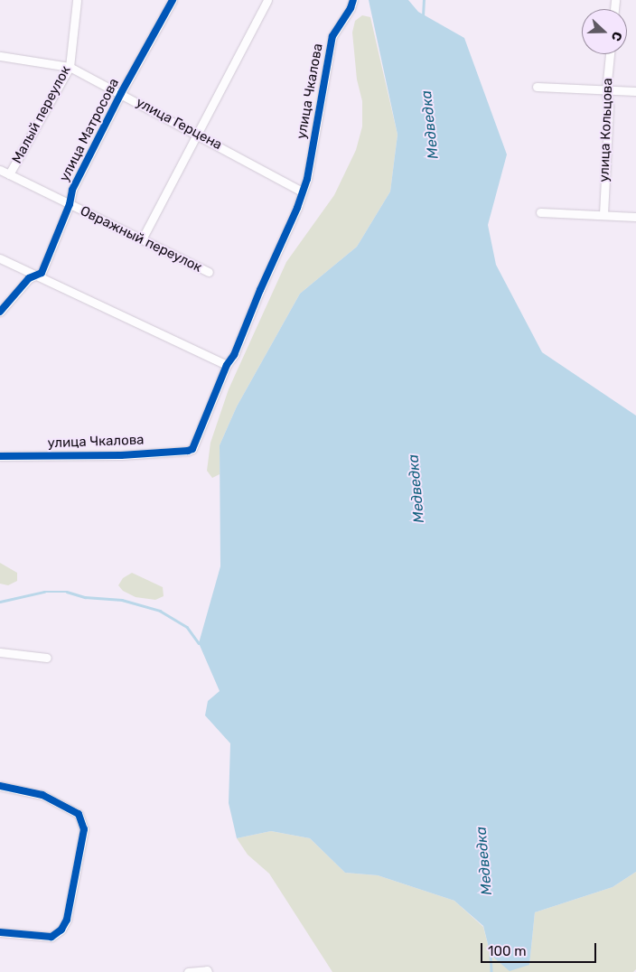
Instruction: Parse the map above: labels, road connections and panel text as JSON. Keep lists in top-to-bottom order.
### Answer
{
  "streets": {
    "street": [
      "улица Чкалова",
      "Малый переулок",
      "улица Герцена",
      "улица Матросова",
      "улица Кольцова",
      "Овражный переулок"
    ]
  },
  "crossings": [
    ["улица Чкалова", "улица Герцена"],
    ["Малый переулок", "улица Герцена"],
    ["Малый переулок", "Овражный переулок"],
    ["улица Герцена", "улица Матросова"],
    ["улица Матросова", "Овражный переулок"]
  ],
  "water": ["Медведка"],
  "scale_bar": "100 m",
  "north": "right"
}
